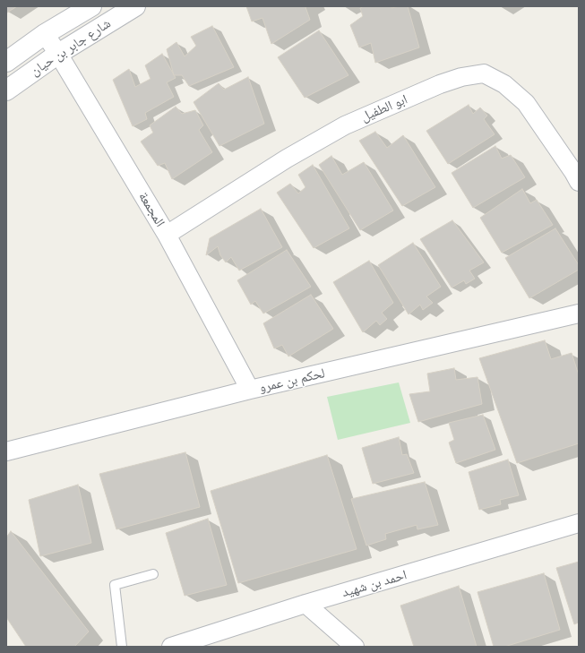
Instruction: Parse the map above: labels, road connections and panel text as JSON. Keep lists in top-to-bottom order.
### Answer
{
  "streets": {
    "street": [
      "شارع جابر بن حيان",
      "ابو الطفيل",
      "المجمعة",
      "لحكم بن عمرو",
      "احمد بن شهيد"
    ]
  },
  "crossings": [
    ["شارع جابر بن حيان", "المجمعة"],
    ["ابو الطفيل", "المجمعة"],
    ["المجمعة", "لحكم بن عمرو"]
  ]
}
